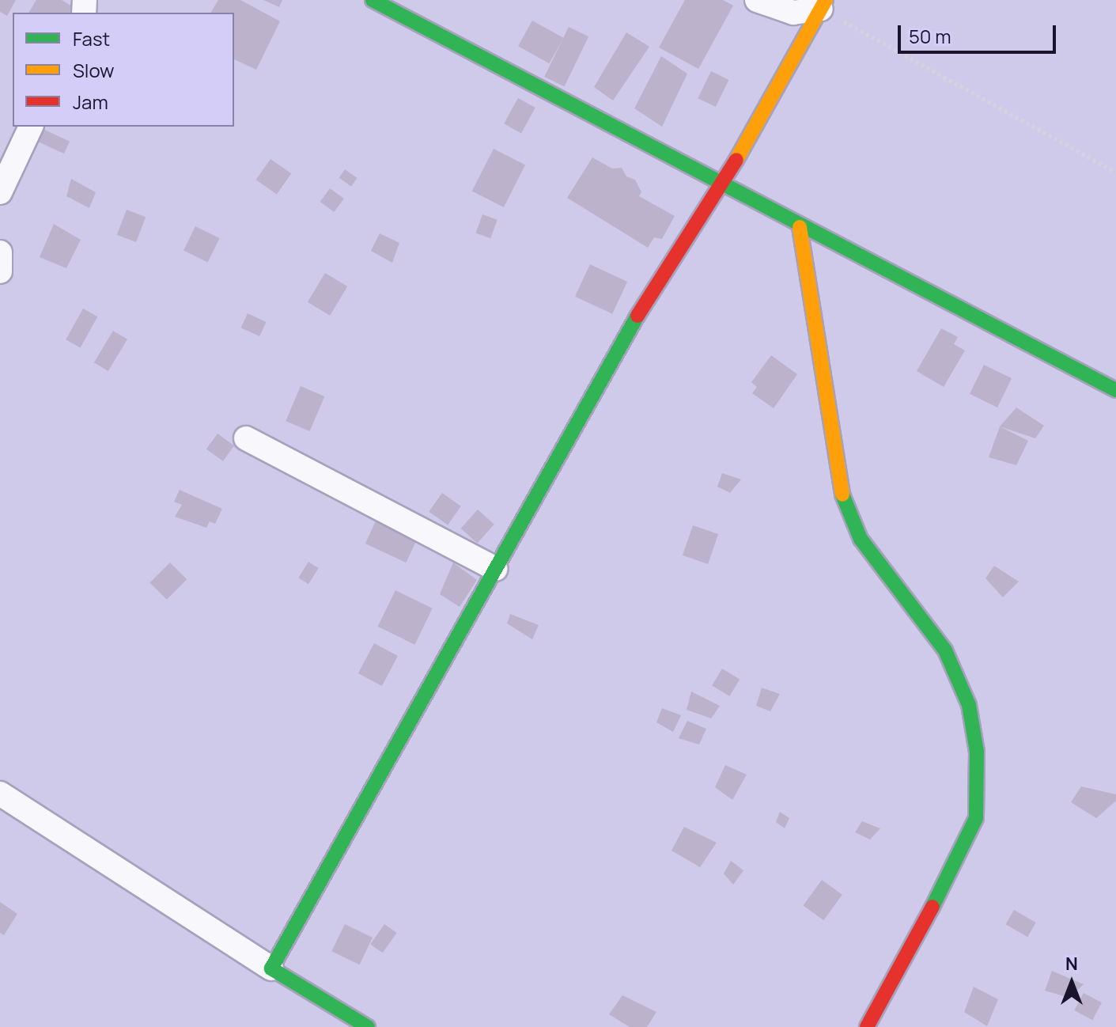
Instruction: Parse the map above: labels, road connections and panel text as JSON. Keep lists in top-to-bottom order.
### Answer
{
  "legend": ["Fast", "Slow", "Jam"],
  "scale_bar": "50 m",
  "north": "top"
}
